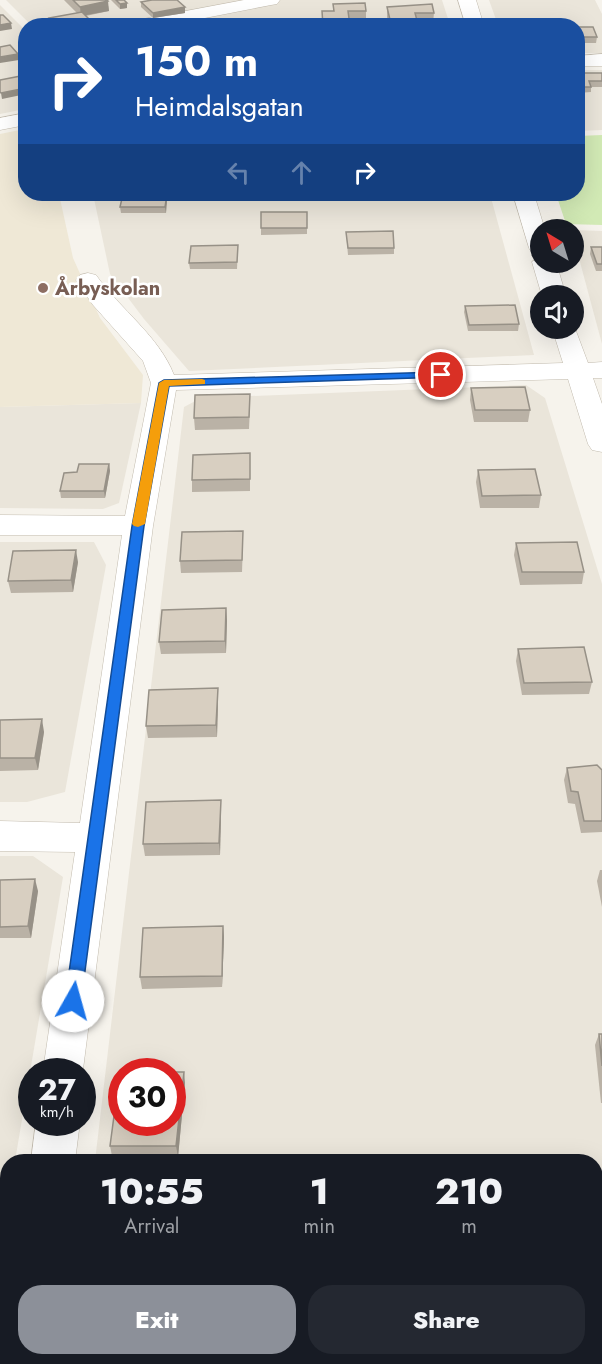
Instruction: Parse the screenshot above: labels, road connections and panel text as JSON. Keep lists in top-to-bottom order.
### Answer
{
  "places": ["Årbyskolan"],
  "north": "top left",
  "page": {
    "turn": ["150 m", "Heimdalsgatan"],
    "speed": "27 km/h",
    "limit": "30",
    "eta": [
      "10:55",
      "Arrival",
      "1",
      "min",
      "210",
      "m"
    ],
    "buttons": ["Exit", "Share"]
  }
}
